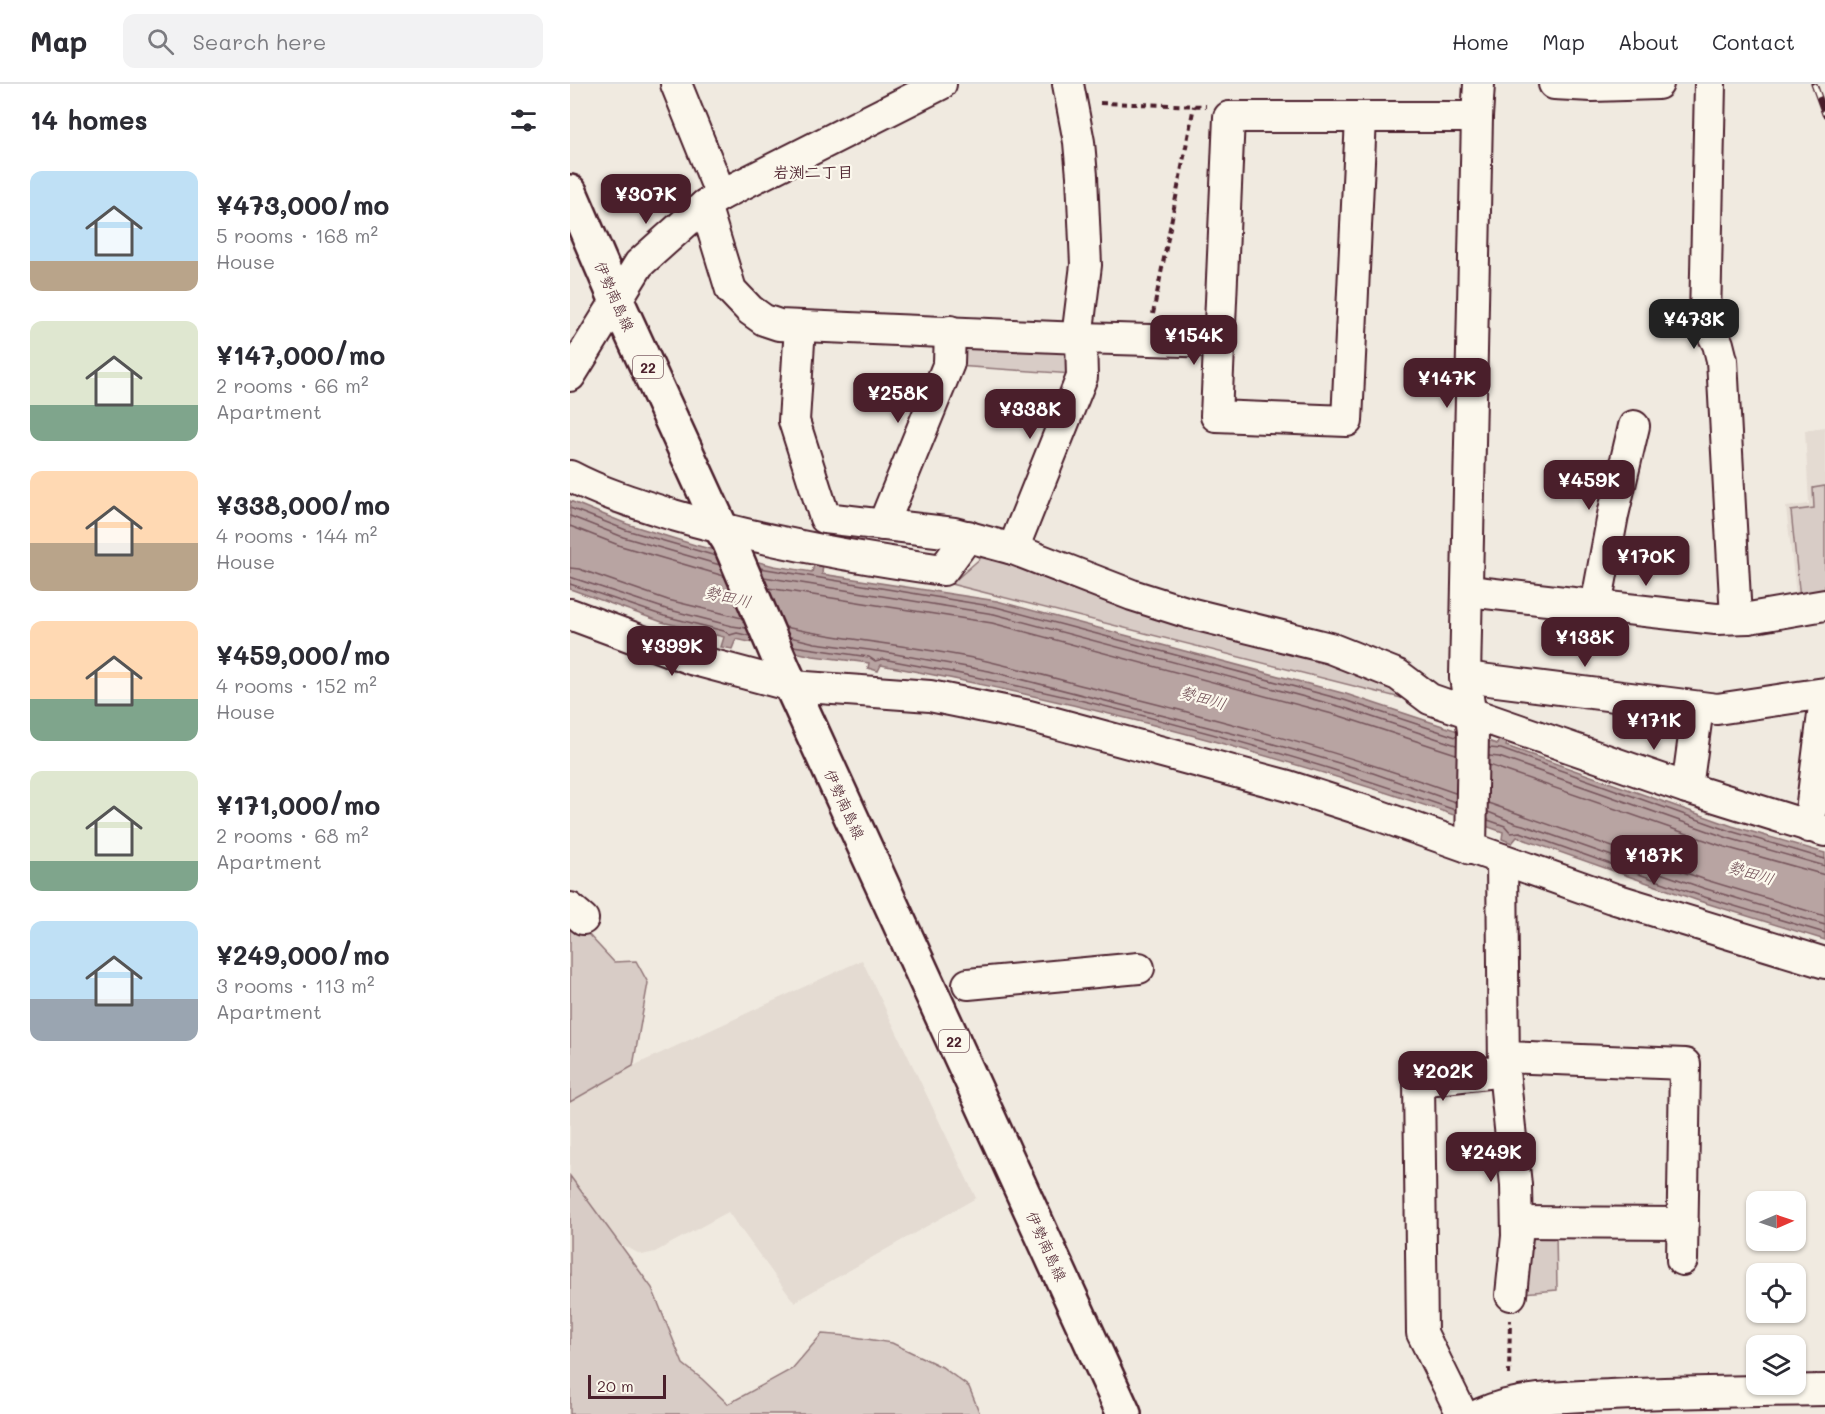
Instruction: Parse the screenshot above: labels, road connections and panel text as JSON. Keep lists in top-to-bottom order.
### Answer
{
  "streets": {
    "main road": ["伊勢南島線", "22"]
  },
  "districts": ["岩渕二丁目"],
  "water": ["勢田川"],
  "scale_bar": "20 m",
  "north": "right",
  "page": {
    "header": "Map",
    "search": "Search here",
    "nav": [
      "Home",
      "Map",
      "About",
      "Contact"
    ],
    "heading": "14 homes",
    "list": [
      {
        "name": "¥473,000/mo",
        "note": "5 rooms · 168 m² · House"
      },
      {
        "name": "¥147,000/mo",
        "note": "2 rooms · 66 m² · Apartment"
      },
      {
        "name": "¥338,000/mo",
        "note": "4 rooms · 144 m² · House"
      },
      {
        "name": "¥459,000/mo",
        "note": "4 rooms · 152 m² · House"
      },
      {
        "name": "¥171,000/mo",
        "note": "2 rooms · 68 m² · Apartment"
      },
      {
        "name": "¥249,000/mo",
        "note": "3 rooms · 113 m² · Apartment"
      }
    ],
    "price": [
      "¥307K",
      "¥473K",
      "¥154K",
      "¥147K",
      "¥258K",
      "¥338K",
      "¥459K",
      "¥170K",
      "¥138K",
      "¥399K",
      "¥171K",
      "¥187K",
      "¥202K",
      "¥249K"
    ],
    "scale": "20 m"
  }
}
